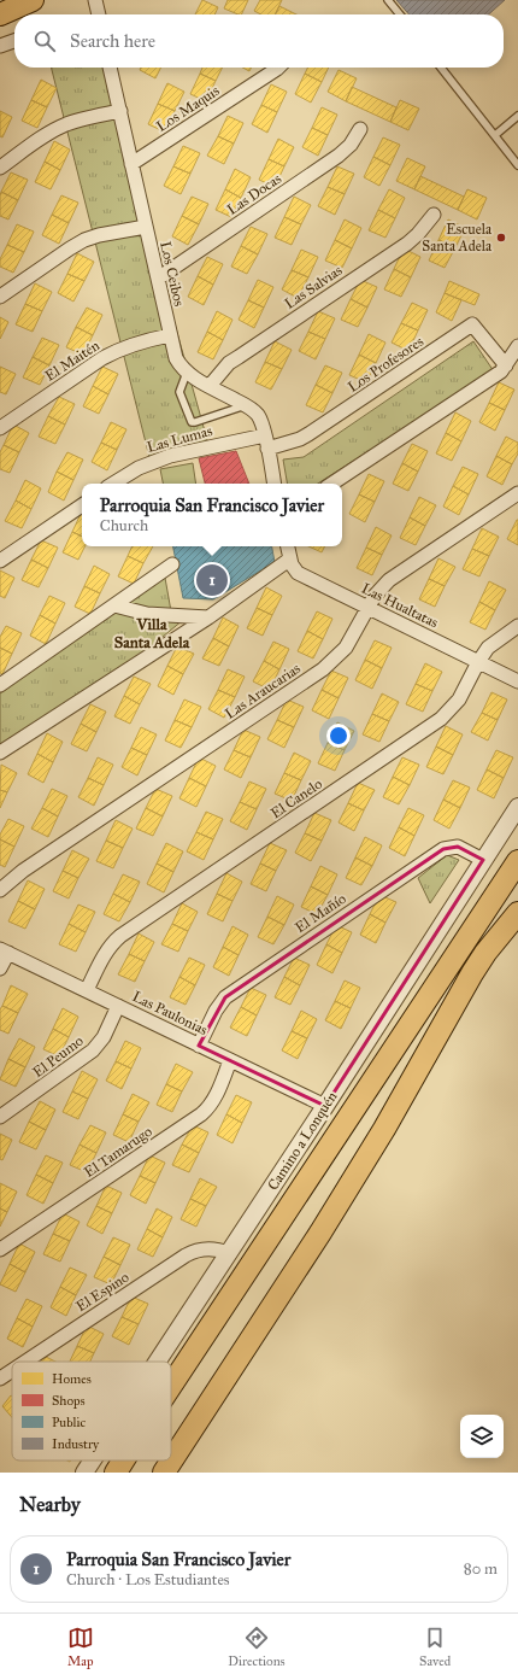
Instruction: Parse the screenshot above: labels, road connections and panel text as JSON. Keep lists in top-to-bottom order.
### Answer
{
  "streets": {
    "main road": ["Camino a Lonquén"],
    "street": [
      "Los Maquis",
      "Las Docas",
      "Los Ceibos",
      "Las Salvias",
      "El Maitén",
      "Los Profesores",
      "Las Lumas",
      "Las Hualtatas",
      "Las Araucarias",
      "El Canelo",
      "El Mañío",
      "Las Paulonias",
      "El Peumo",
      "El Tamarugo",
      "El Espino"
    ]
  },
  "crossings": [
    ["Los Maquis", "Los Ceibos"],
    ["Las Docas", "Los Ceibos"],
    ["Los Ceibos", "Las Salvias"],
    ["Los Ceibos", "El Maitén"],
    ["Los Ceibos", "Los Profesores"],
    ["Los Ceibos", "Las Lumas"],
    ["Los Profesores", "Las Lumas"],
    ["Las Hualtatas", "Las Araucarias"],
    ["Las Hualtatas", "El Canelo"],
    ["El Canelo", "Las Paulonias"],
    ["El Mañío", "Las Paulonias"],
    ["El Mañío", "Camino a Lonquén"],
    ["Las Paulonias", "El Peumo"],
    ["Las Paulonias", "Camino a Lonquén"],
    ["Las Paulonias", "El Tamarugo"],
    ["Camino a Lonquén", "El Espino"]
  ],
  "districts": ["Villa Santa Adela"],
  "places": ["Escuela Santa Adela"],
  "legend": [
    "Homes",
    "Shops",
    "Public",
    "Industry"
  ],
  "page": {
    "search": "Search here",
    "popup": ["Parroquia San Francisco Javier", "Church"],
    "pins": "1",
    "heading": "Nearby",
    "list": [
      {
        "mark": "1",
        "name": "Parroquia San Francisco Javier",
        "note": "Church · Los Estudiantes",
        "value": "80 m"
      }
    ],
    "nav": ["Map", "Directions", "Saved"]
  }
}
